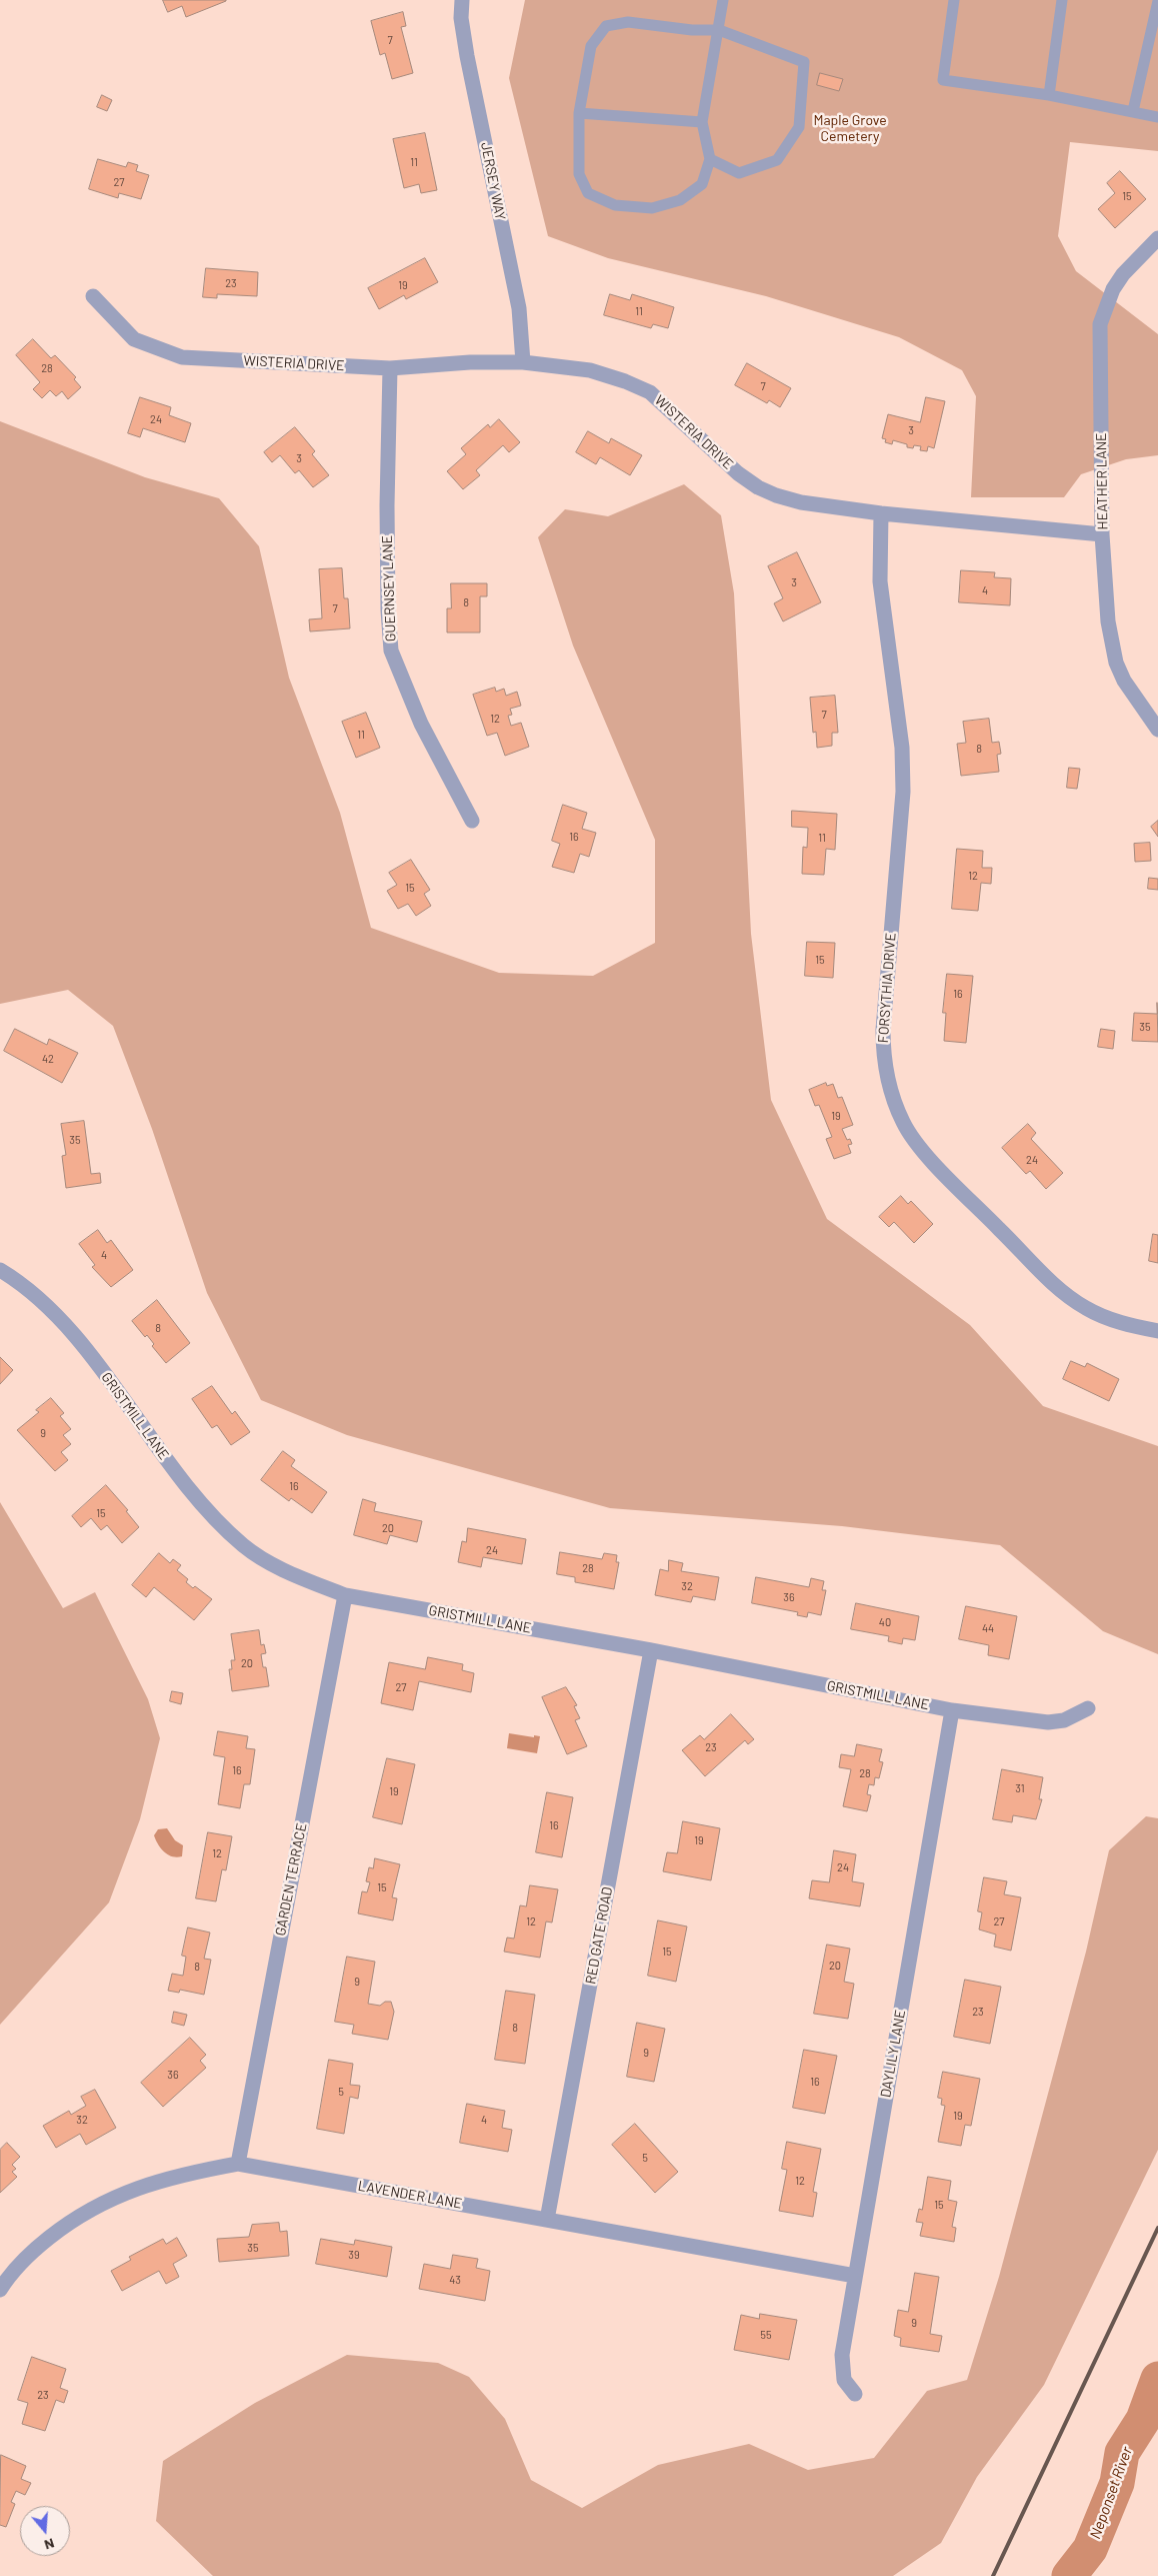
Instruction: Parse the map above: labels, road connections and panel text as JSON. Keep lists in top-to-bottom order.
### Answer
{
  "streets": {
    "street": [
      "JERSEY WAY",
      "WISTERIA DRIVE",
      "HEATHER LANE",
      "GUERNSEY LANE",
      "FORSYTHIA DRIVE",
      "GRISTMILL LANE",
      "GARDEN TERRACE",
      "RED GATE ROAD",
      "DAYLILY LANE",
      "LAVENDER LANE"
    ]
  },
  "crossings": [
    ["JERSEY WAY", "WISTERIA DRIVE"],
    ["WISTERIA DRIVE", "HEATHER LANE"],
    ["WISTERIA DRIVE", "GUERNSEY LANE"],
    ["WISTERIA DRIVE", "FORSYTHIA DRIVE"],
    ["GRISTMILL LANE", "GARDEN TERRACE"],
    ["GRISTMILL LANE", "RED GATE ROAD"],
    ["GRISTMILL LANE", "DAYLILY LANE"],
    ["GARDEN TERRACE", "LAVENDER LANE"],
    ["RED GATE ROAD", "LAVENDER LANE"],
    ["DAYLILY LANE", "LAVENDER LANE"]
  ],
  "water": ["Neponset River"],
  "parks": ["Maple Grove Cemetery"],
  "house_numbers": [
    "7",
    "11",
    "27",
    "15",
    "23",
    "19",
    "11",
    "28",
    "7",
    "24",
    "3",
    "3",
    "3",
    "4",
    "8",
    "7",
    "7",
    "12",
    "11",
    "8",
    "16",
    "11",
    "12",
    "15",
    "15",
    "16",
    "35",
    "42",
    "19",
    "35",
    "24",
    "4",
    "8",
    "9",
    "16",
    "15",
    "20",
    "24",
    "28",
    "32",
    "36",
    "40",
    "44",
    "20",
    "27",
    "23",
    "16",
    "28",
    "31",
    "19",
    "16",
    "19",
    "12",
    "24",
    "15",
    "12",
    "27",
    "15",
    "20",
    "8",
    "9",
    "23",
    "8",
    "9",
    "36",
    "16",
    "5",
    "19",
    "32",
    "4",
    "5",
    "12",
    "15",
    "35",
    "39",
    "43",
    "9",
    "55",
    "23"
  ],
  "north": "bottom"
}
